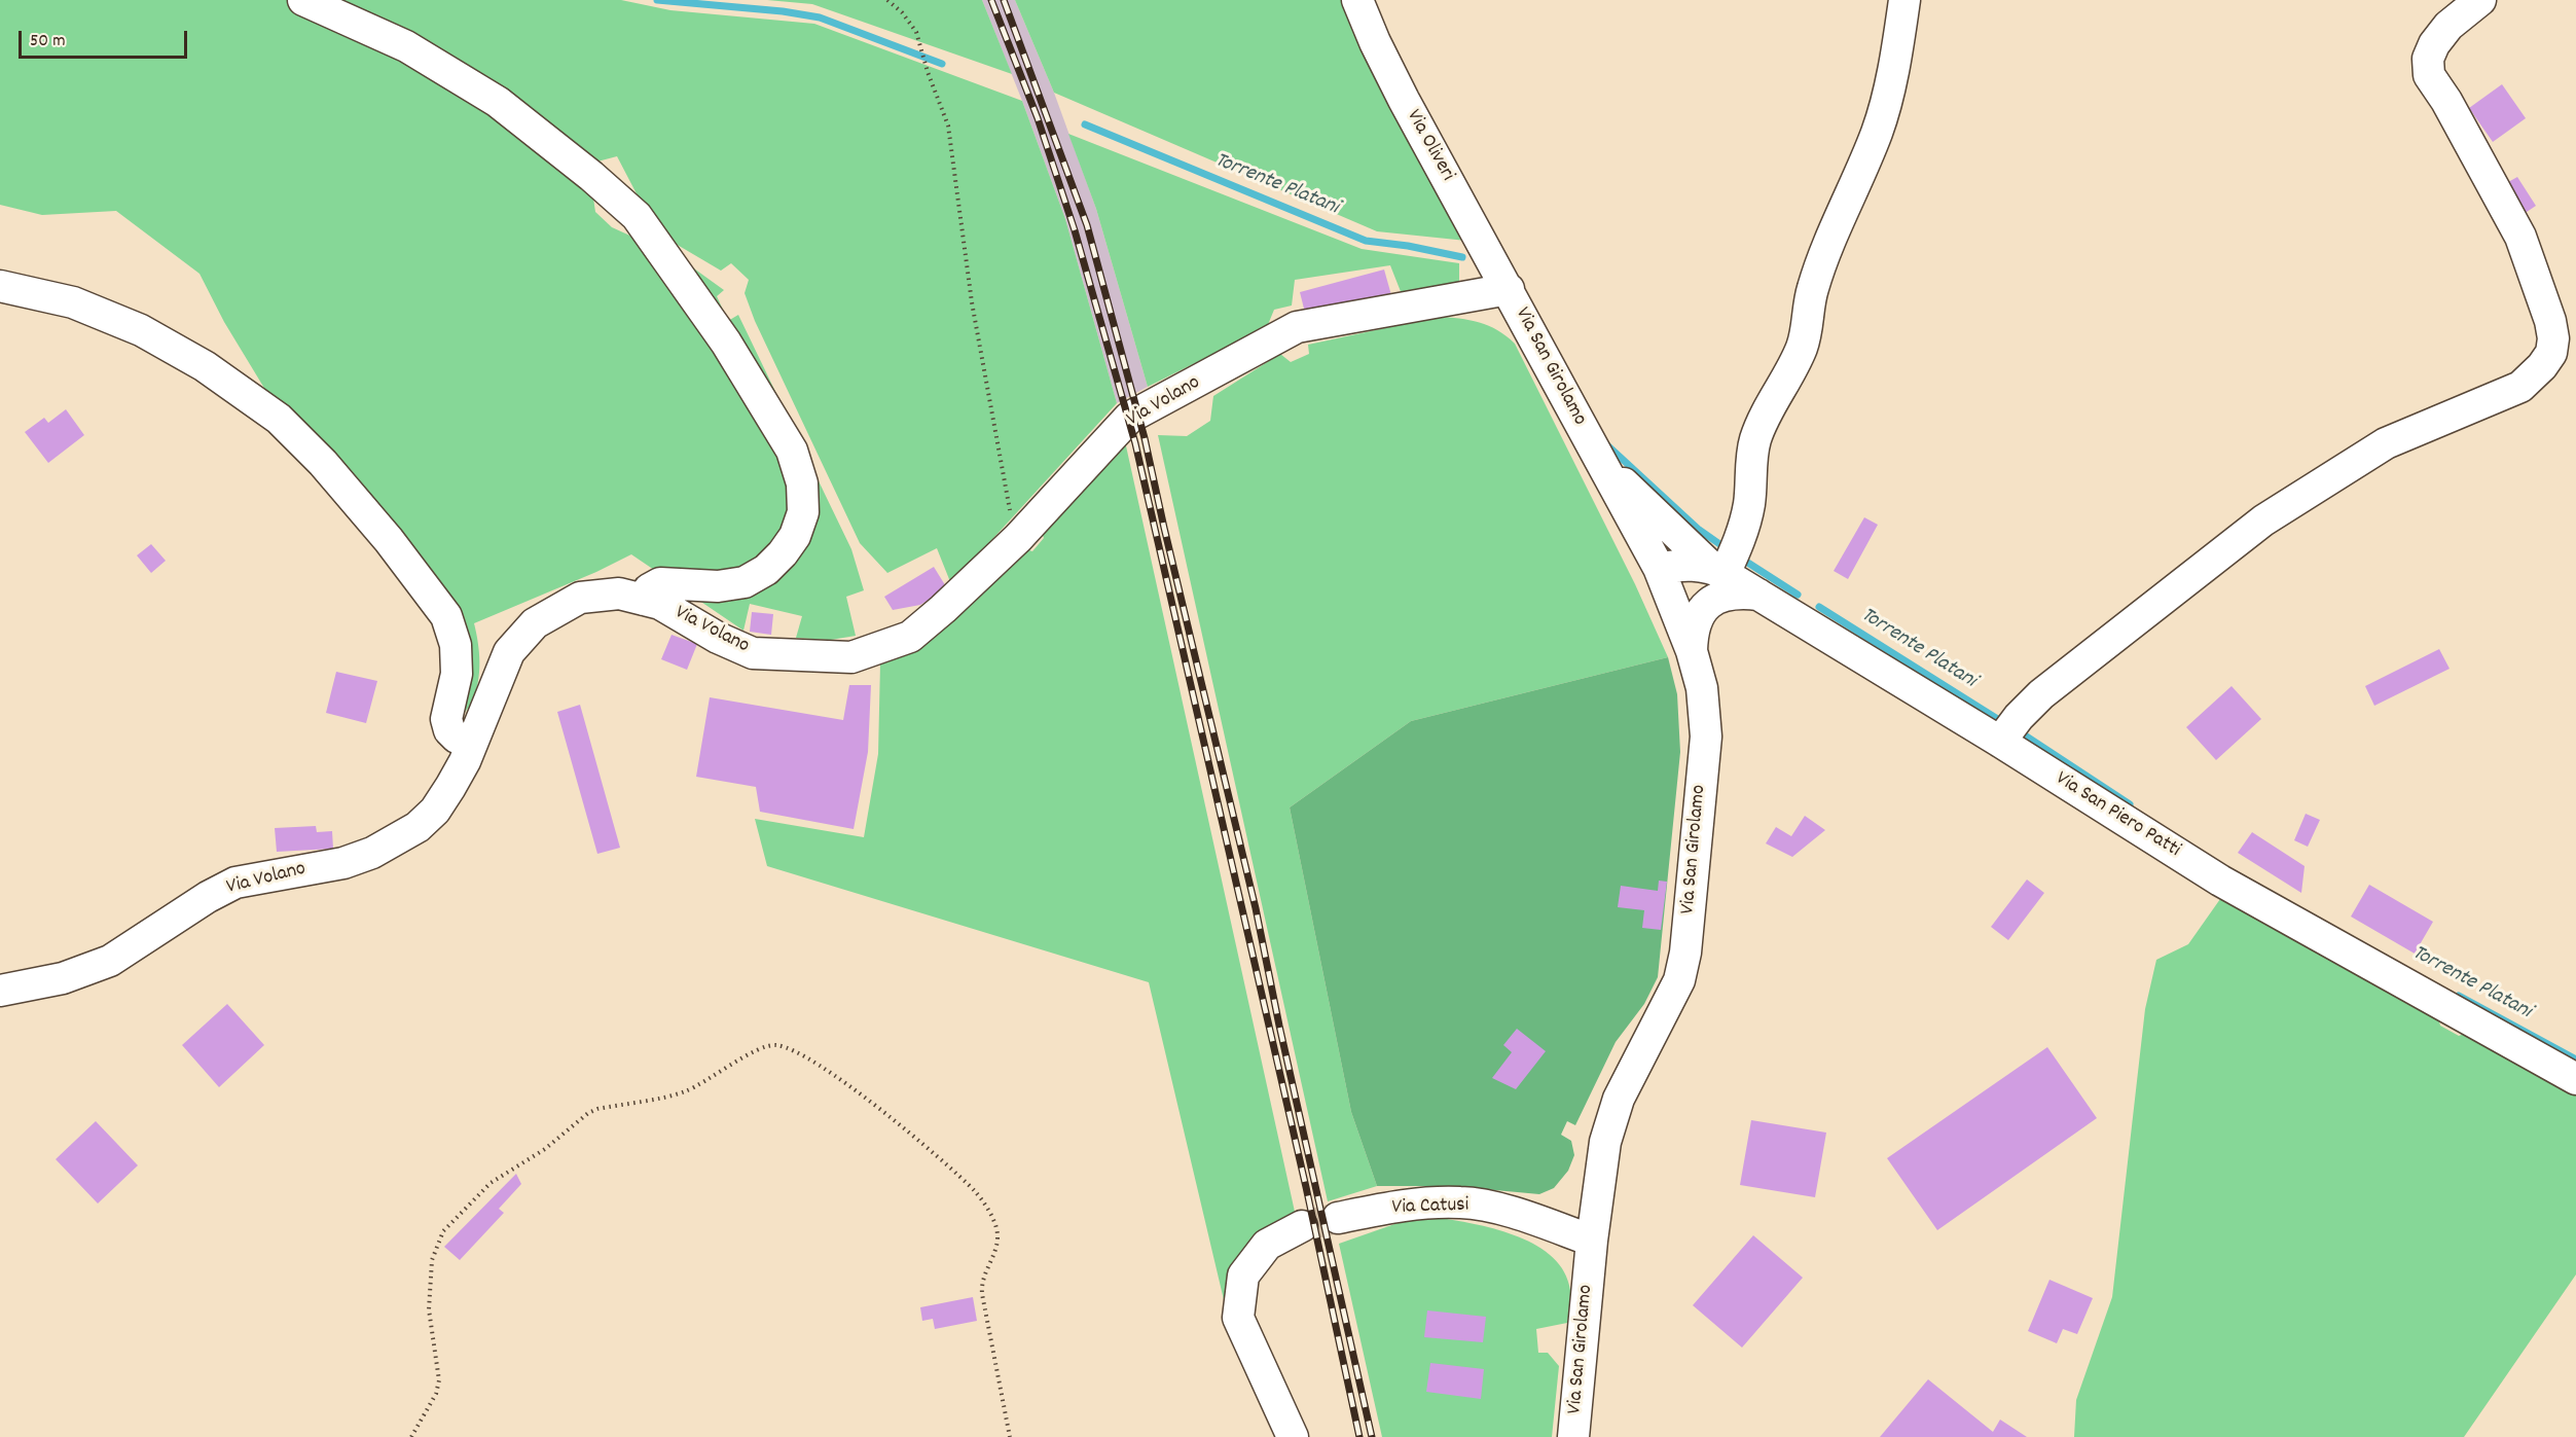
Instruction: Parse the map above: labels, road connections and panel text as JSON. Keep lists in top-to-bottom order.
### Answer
{
  "streets": {
    "street": [
      "Via Oliveri",
      "Via San Girolamo",
      "Via Volano",
      "Via San Piero Patti",
      "Via Catusi"
    ]
  },
  "crossings": [
    ["Via Oliveri", "Via San Girolamo"],
    ["Via Oliveri", "Via Volano"],
    ["Via San Girolamo", "Via Volano"],
    ["Via San Girolamo", "Via San Piero Patti"],
    ["Via San Girolamo", "Via Catusi"]
  ],
  "water": ["Torrente Platani"],
  "scale_bar": "50 m"
}
